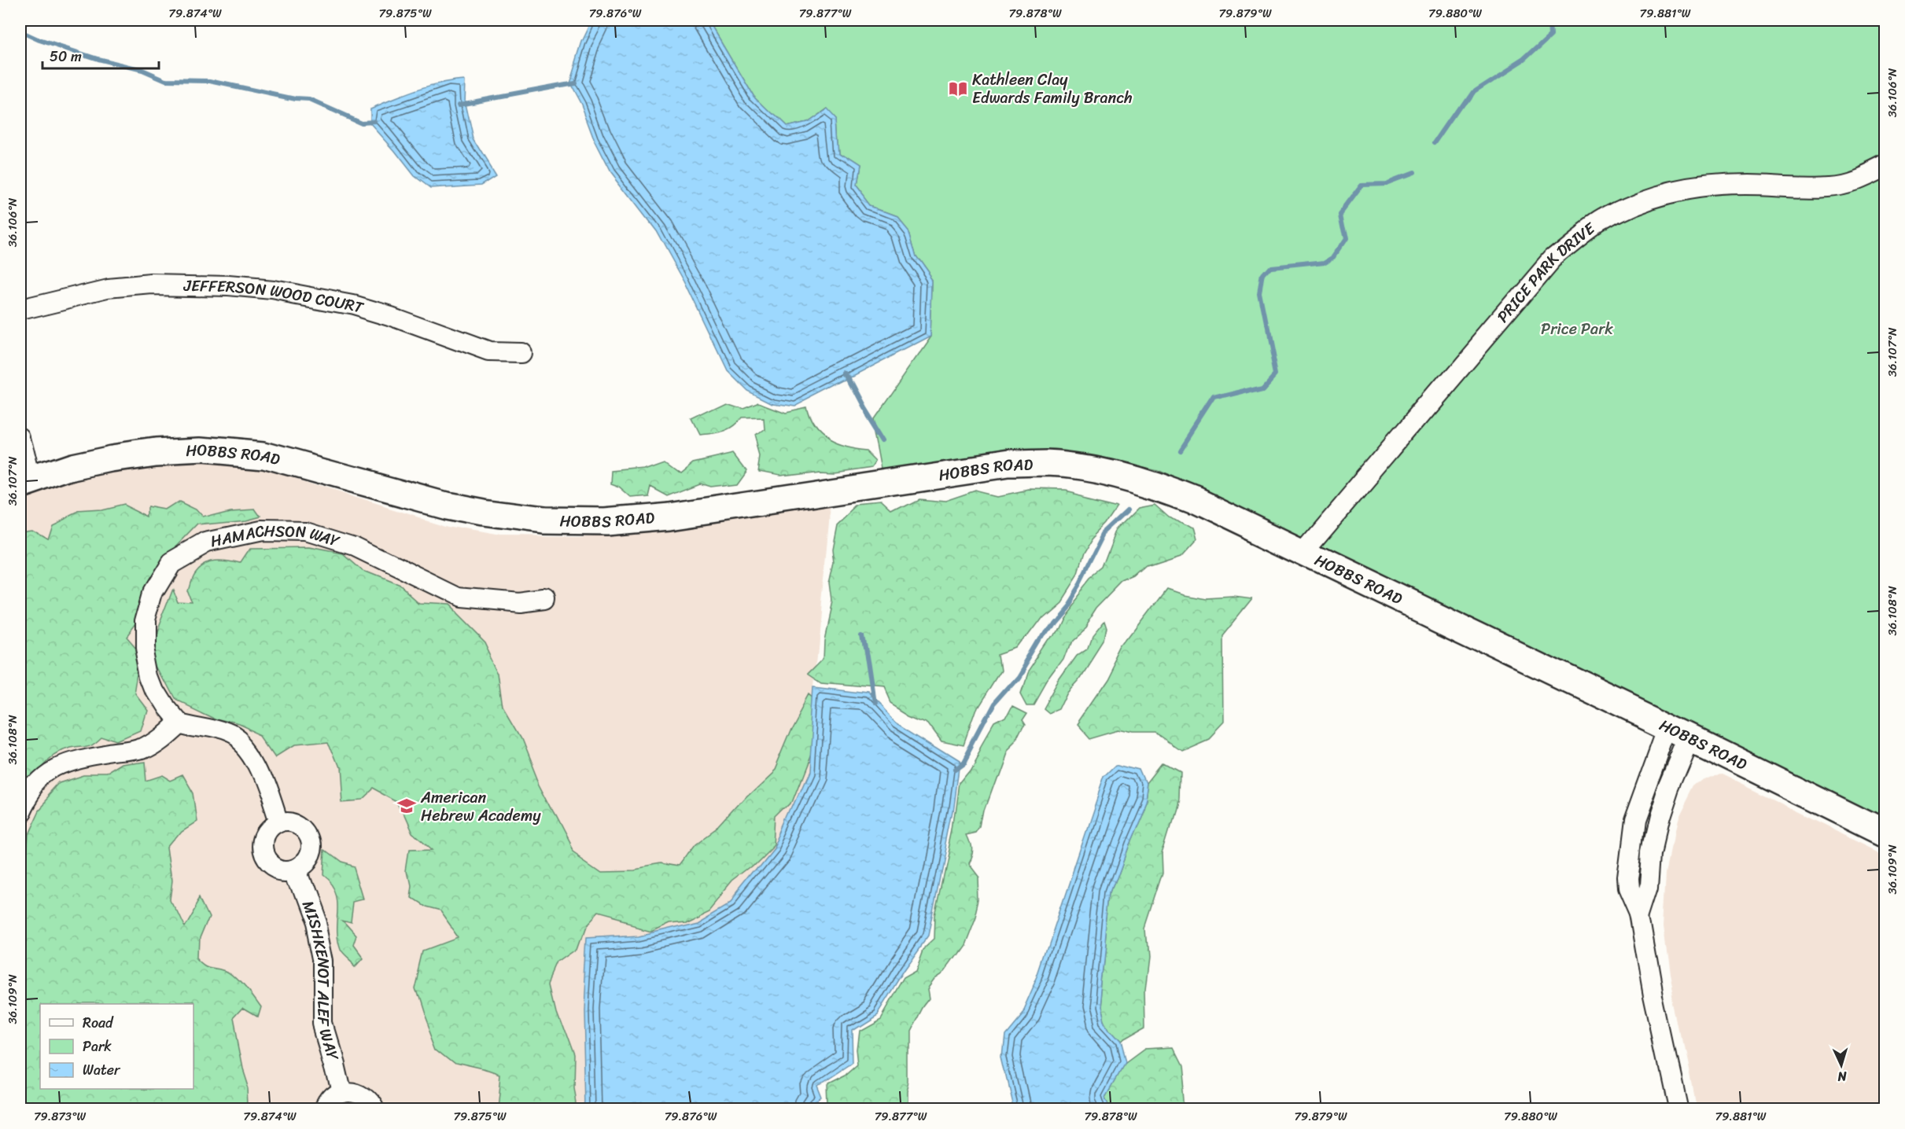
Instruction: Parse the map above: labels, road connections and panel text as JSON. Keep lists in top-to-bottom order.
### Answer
{
  "streets": {
    "street": [
      "PRICE PARK DRIVE",
      "JEFFERSON WOOD COURT",
      "HOBBS ROAD",
      "HAMACHSON WAY",
      "MISHKENOT ALEF WAY"
    ]
  },
  "crossings": [
    ["PRICE PARK DRIVE", "HOBBS ROAD"]
  ],
  "parks": ["Price Park"],
  "places": {
    "library": ["Kathleen Clay Edwards Family Branch"],
    "school or university": ["American Hebrew Academy"]
  },
  "legend": ["Road", "Park", "Water"],
  "scale_bar": "50 m",
  "north": "bottom",
  "coordinates": [
    "79.874°W",
    "79.875°W",
    "79.876°W",
    "79.877°W",
    "79.878°W",
    "79.879°W",
    "79.880°W",
    "79.881°W",
    "36.106°N",
    "36.107°N",
    "36.108°N",
    "36.109°N",
    "79.873°W"
  ]
}
